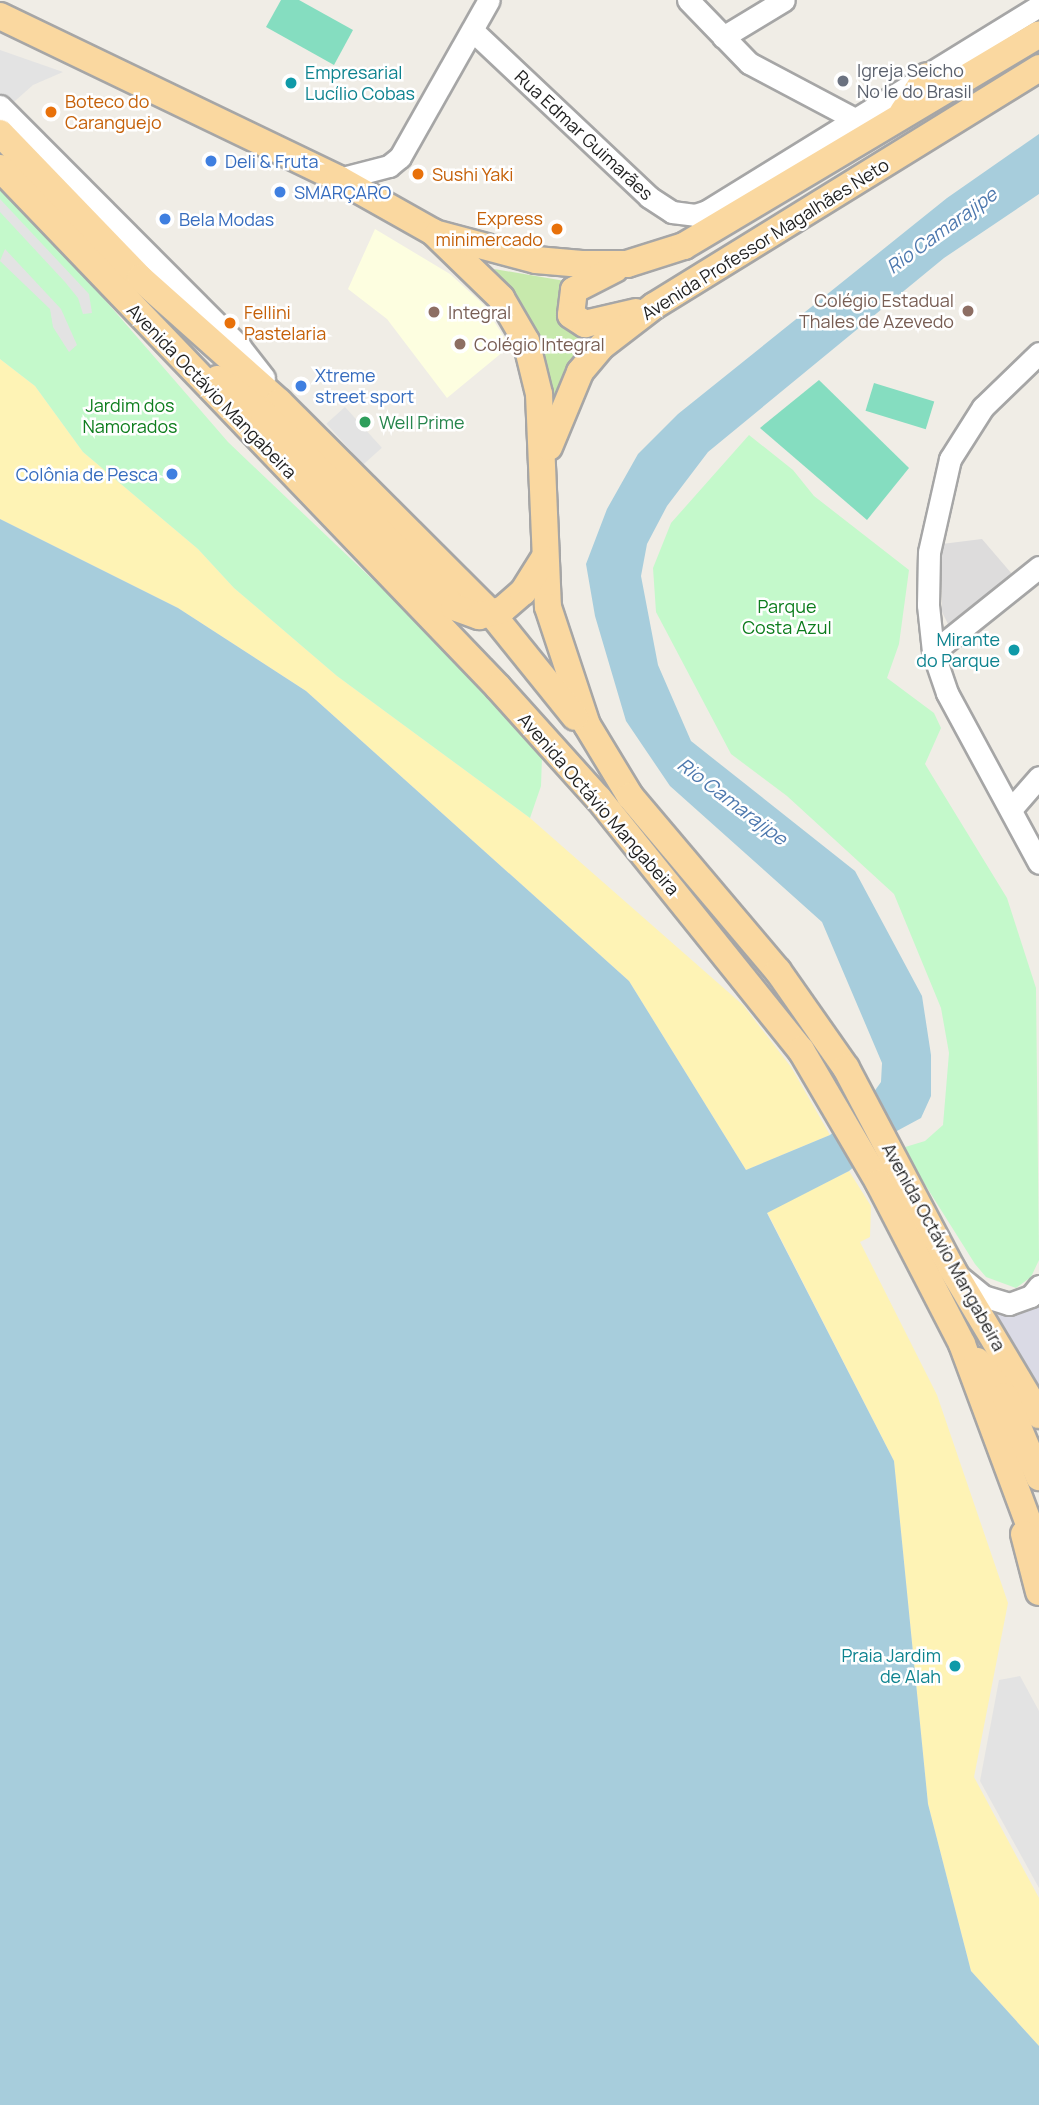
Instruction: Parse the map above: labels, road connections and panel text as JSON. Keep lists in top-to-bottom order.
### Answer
{
  "streets": {
    "main road": ["Avenida Professor Magalhães Neto", "Avenida Octávio Mangabeira"],
    "street": ["Rua Edmar Guimarães"]
  },
  "crossings": [
    ["Avenida Professor Magalhães Neto", "Avenida Octávio Mangabeira"]
  ],
  "water": ["Rio Camarajipe"],
  "parks": ["Jardim dos Namorados", "Parque Costa Azul"],
  "places": [
    "Igreja Seicho No Ie do Brasil",
    "Empresarial Lucílio Cobas",
    "Boteco do Caranguejo",
    "Deli & Fruta",
    "Sushi Yaki",
    "SMARÇARO",
    "Bela Modas",
    "Express minimercado",
    "Colégio Estadual Thales de Azevedo",
    "Integral",
    "Fellini Pastelaria",
    "Colégio Integral",
    "Xtreme street sport",
    "Well Prime",
    "Colônia de Pesca",
    "Mirante do Parque",
    "Praia Jardim de Alah"
  ]
}
